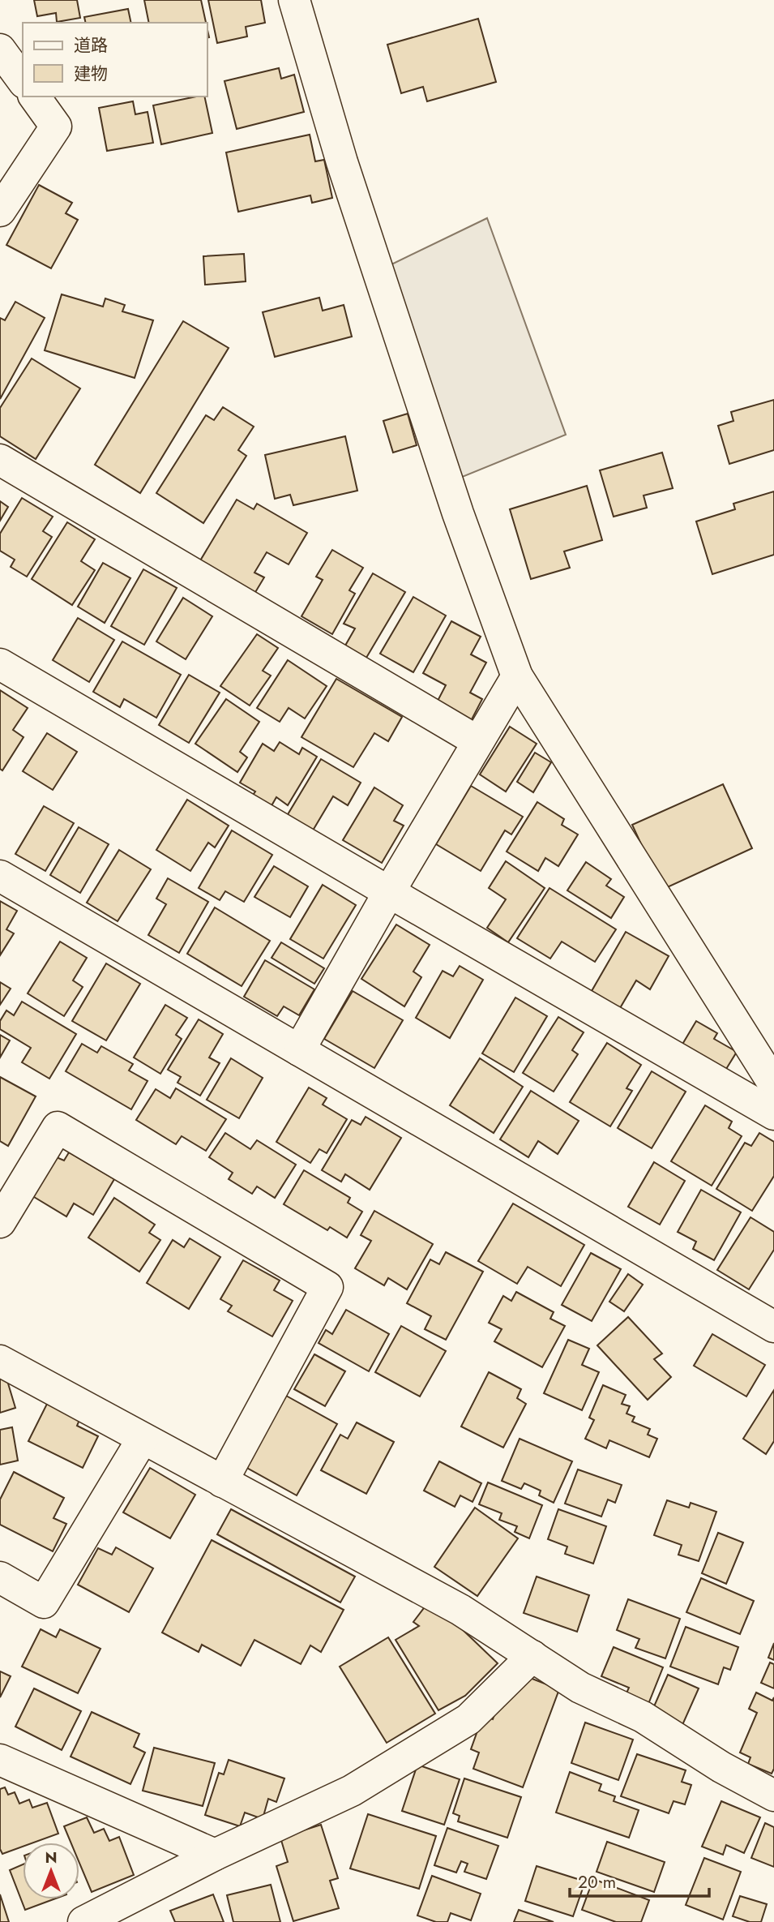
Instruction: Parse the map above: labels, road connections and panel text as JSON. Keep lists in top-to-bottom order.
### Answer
{
  "legend": ["道路", "建物"],
  "scale_bar": "20 m",
  "north": "top"
}
